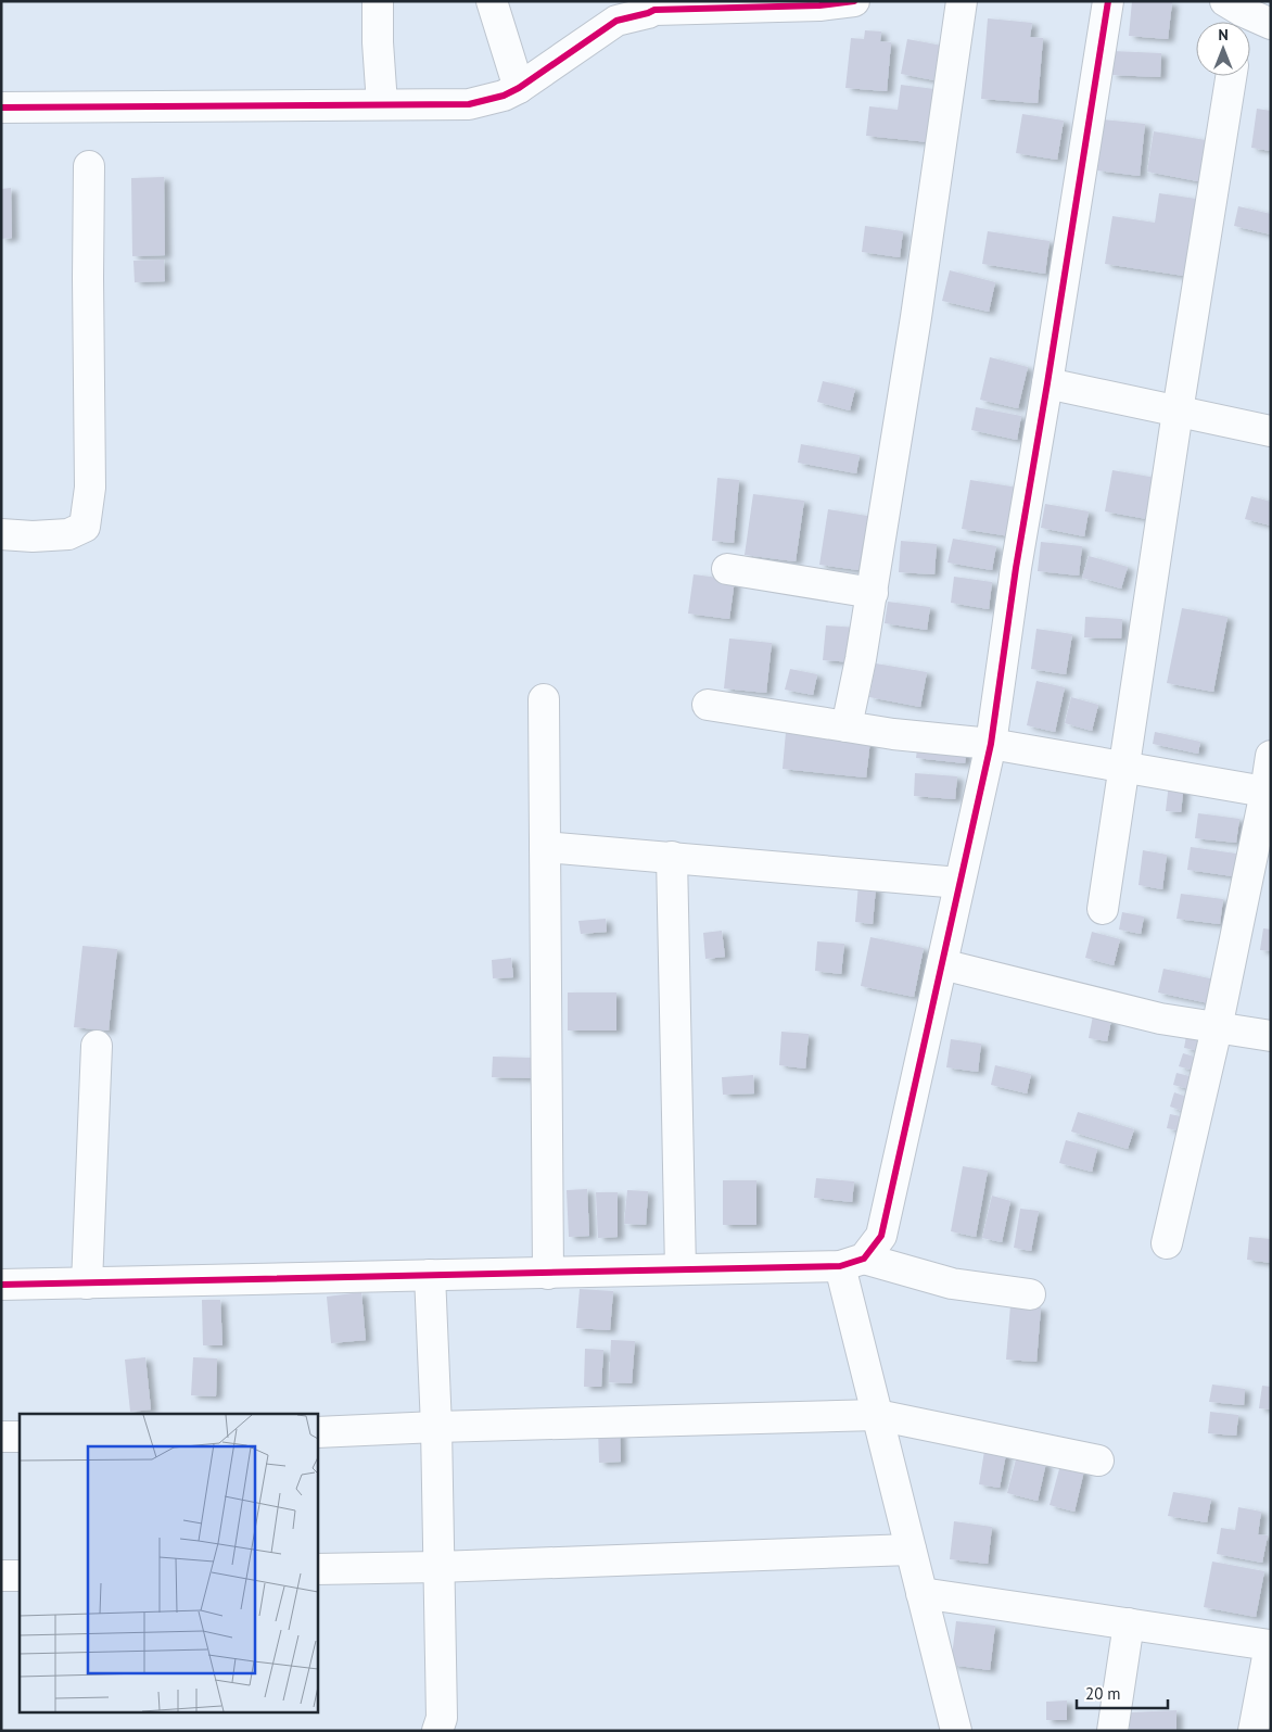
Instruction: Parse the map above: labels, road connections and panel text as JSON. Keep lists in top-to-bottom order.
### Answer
{
  "scale_bar": "20 m",
  "north": "top"
}
